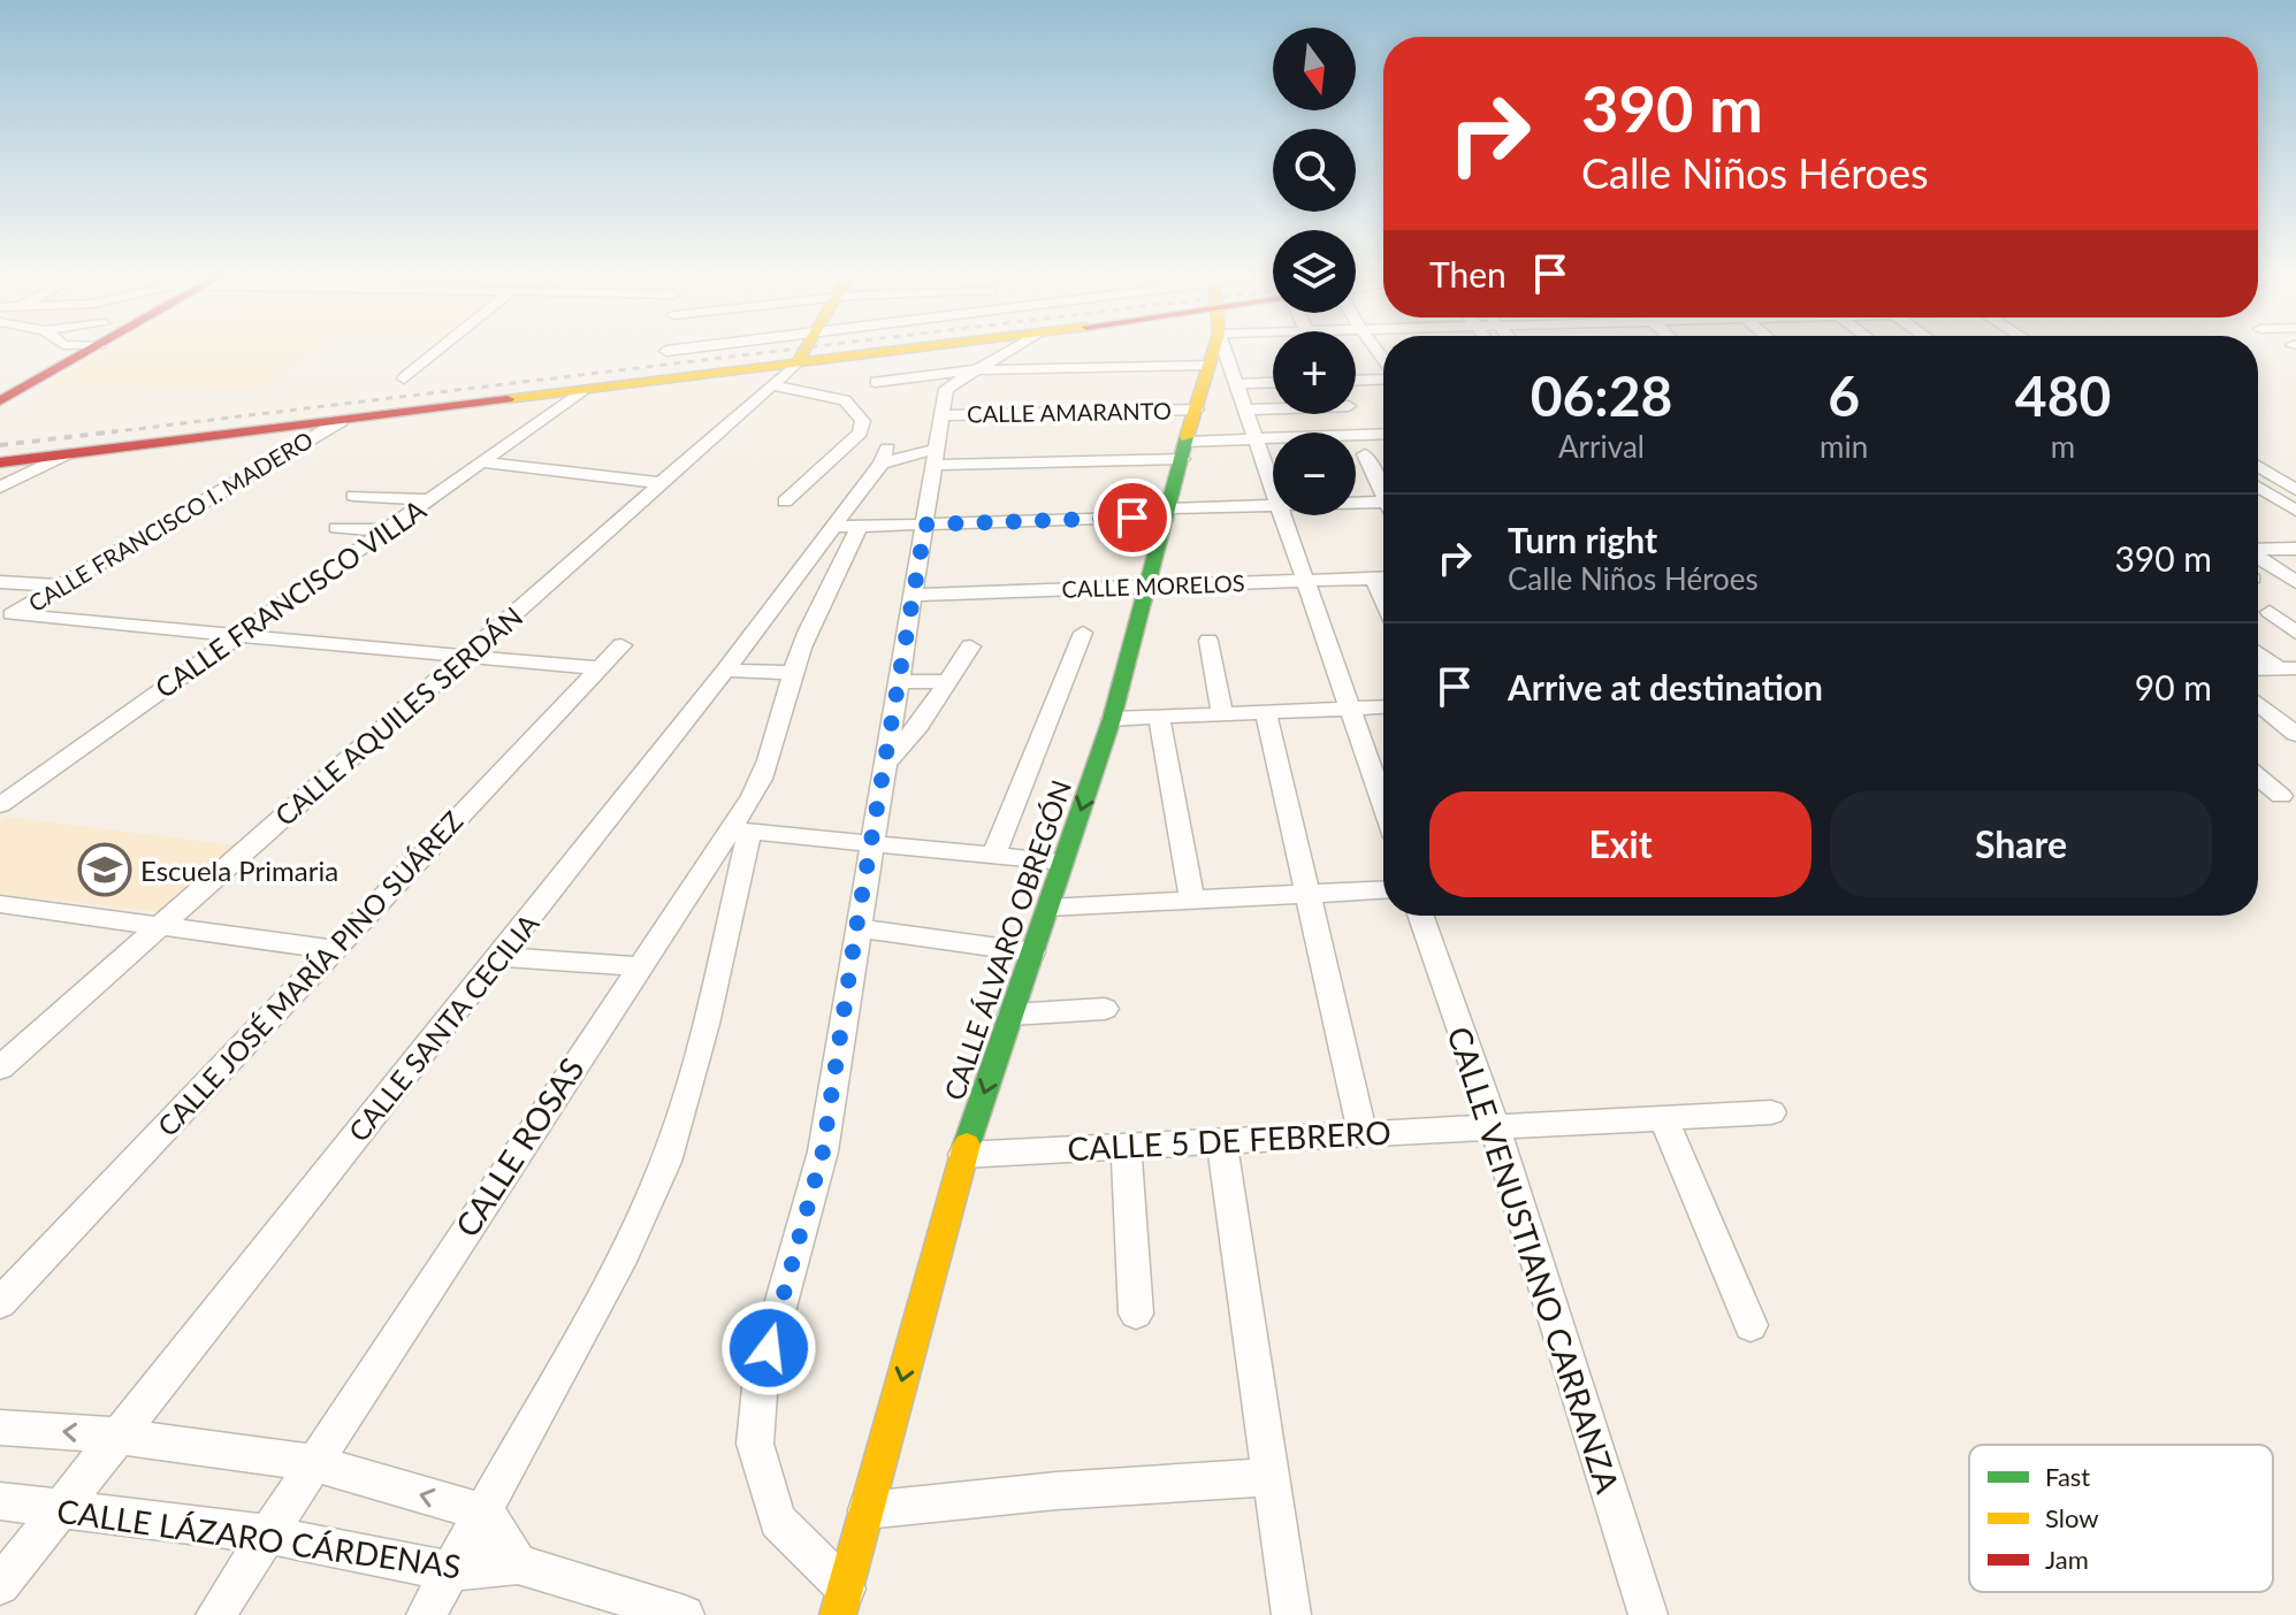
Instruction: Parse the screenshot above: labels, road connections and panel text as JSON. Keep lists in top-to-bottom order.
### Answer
{
  "streets": {
    "street": [
      "CALLE AMARANTO",
      "CALLE FRANCISCO I. MADERO",
      "CALLE MORELOS",
      "CALLE FRANCISCO VILLA",
      "CALLE AQUILES SERDÁN",
      "CALLE ÁLVARO OBREGÓN",
      "CALLE JOSÉ MARÍA PINO SUÁREZ",
      "CALLE SANTA CECILIA",
      "CALLE 5 DE FEBRERO",
      "CALLE ROSAS",
      "CALLE VENUSTIANO CARRANZA",
      "CALLE LÁZARO CÁRDENAS"
    ]
  },
  "crossings": [
    ["CALLE AMARANTO", "CALLE ÁLVARO OBREGÓN"],
    ["CALLE MORELOS", "CALLE ÁLVARO OBREGÓN"],
    ["CALLE ÁLVARO OBREGÓN", "CALLE SANTA CECILIA"],
    ["CALLE ÁLVARO OBREGÓN", "CALLE 5 DE FEBRERO"],
    ["CALLE SANTA CECILIA", "CALLE ROSAS"],
    ["CALLE SANTA CECILIA", "CALLE LÁZARO CÁRDENAS"],
    ["CALLE 5 DE FEBRERO", "CALLE VENUSTIANO CARRANZA"],
    ["CALLE ROSAS", "CALLE LÁZARO CÁRDENAS"]
  ],
  "places": {
    "school or university": ["Escuela Primaria"]
  },
  "legend": ["Fast", "Slow", "Jam"],
  "north": "bottom",
  "page": {
    "map_buttons": ["+", "−"],
    "turn": ["390 m", "Calle Niños Héroes"],
    "then": "Then",
    "eta": [
      "06:28",
      "Arrival",
      "6",
      "min",
      "480",
      "m"
    ],
    "list": [
      {
        "name": "Turn right",
        "note": "Calle Niños Héroes",
        "value": "390 m"
      },
      {
        "name": "Arrive at destination",
        "value": "90 m"
      }
    ],
    "buttons": ["Exit", "Share"]
  }
}
